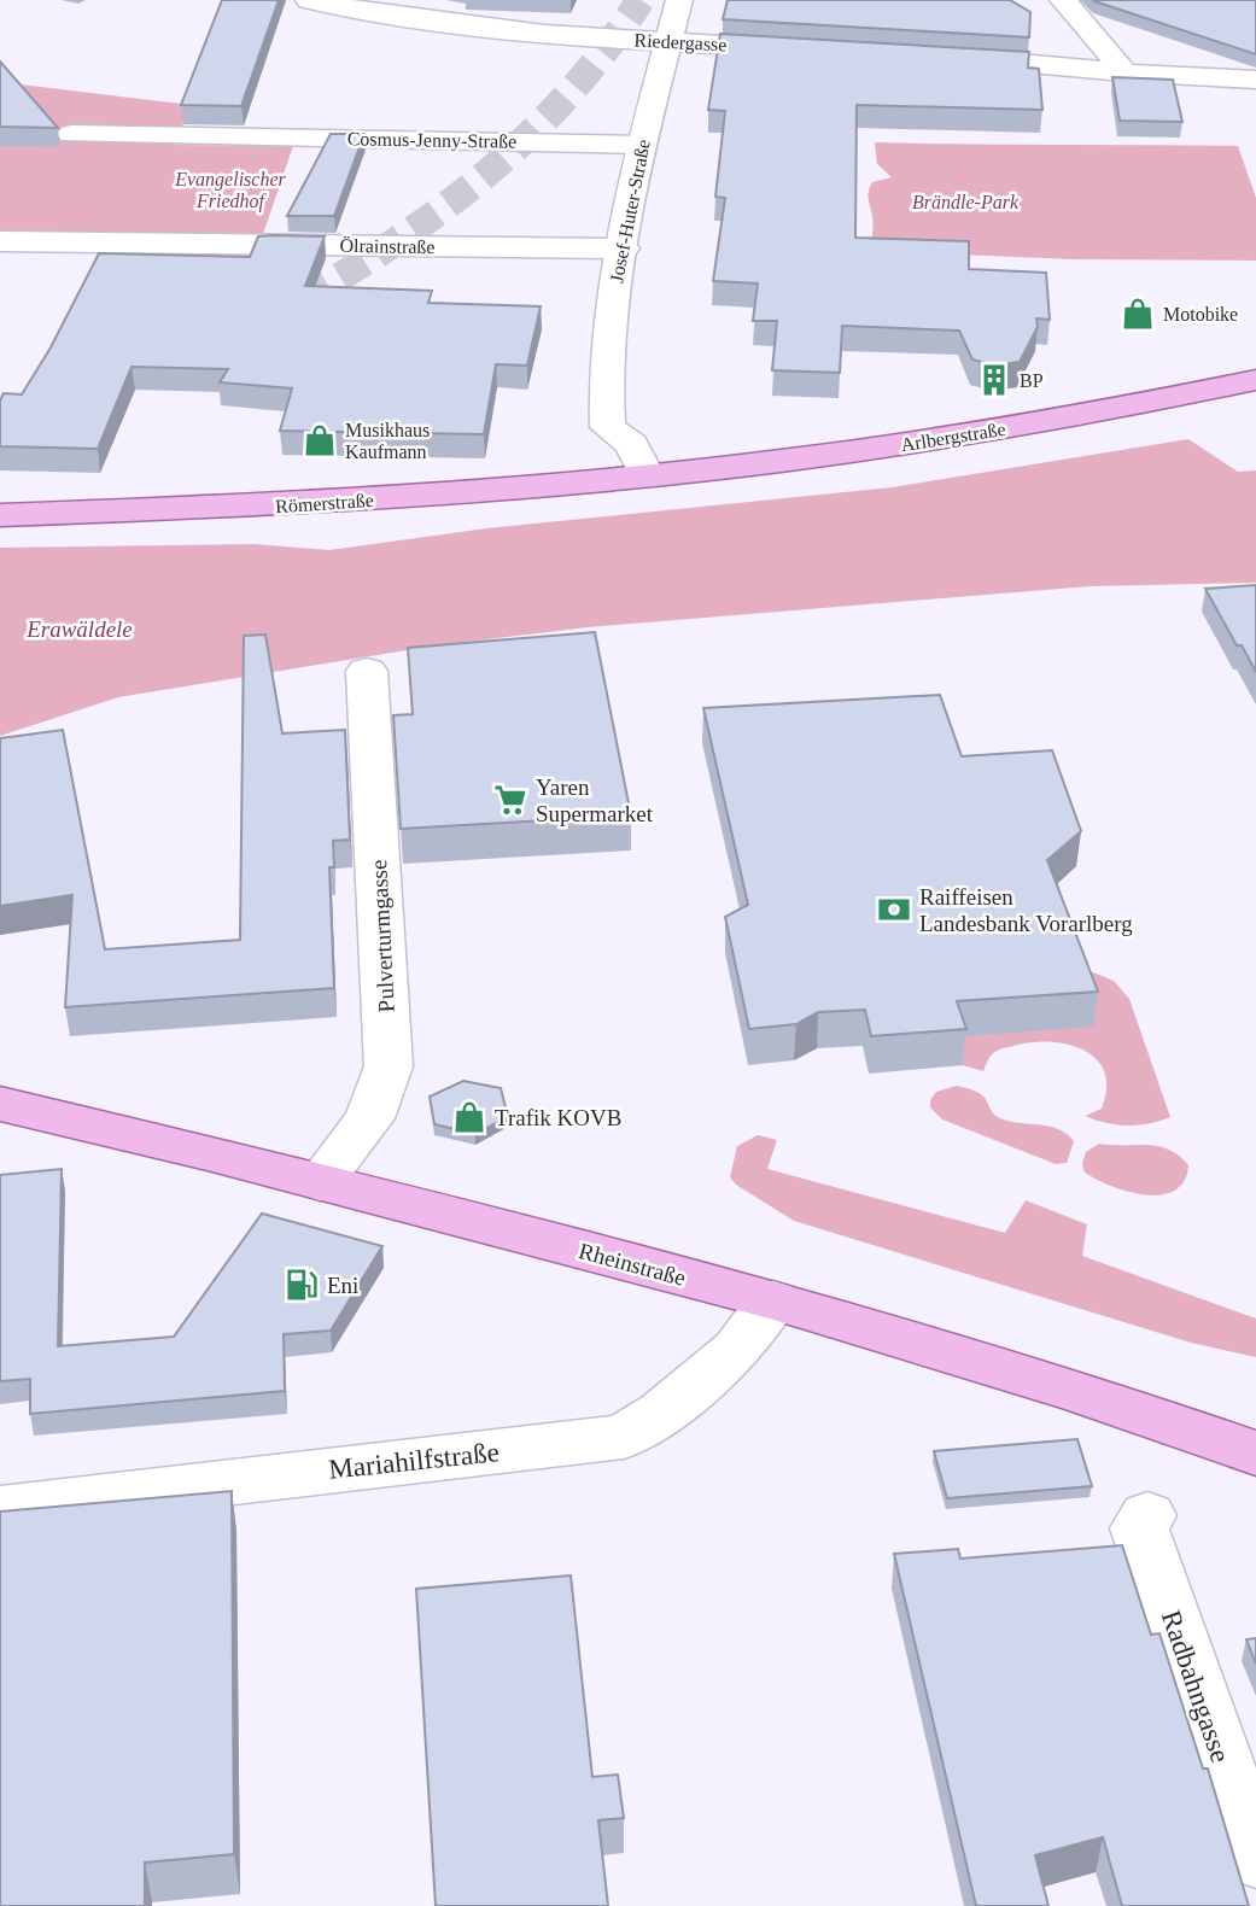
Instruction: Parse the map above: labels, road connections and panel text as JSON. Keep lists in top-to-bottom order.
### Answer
{
  "streets": {
    "main road": ["Arlbergstraße", "Römerstraße", "Rheinstraße"],
    "street": [
      "Riedergasse",
      "Cosmus-Jenny-Straße",
      "Josef-Huter-Straße",
      "Ölrainstraße",
      "Pulverturmgasse",
      "Mariahilfstraße",
      "Radbahngasse"
    ]
  },
  "crossings": [
    ["Riedergasse", "Josef-Huter-Straße"],
    ["Cosmus-Jenny-Straße", "Josef-Huter-Straße"],
    ["Josef-Huter-Straße", "Ölrainstraße"],
    ["Josef-Huter-Straße", "Römerstraße"],
    ["Arlbergstraße", "Römerstraße"],
    ["Pulverturmgasse", "Rheinstraße"],
    ["Rheinstraße", "Mariahilfstraße"]
  ],
  "parks": ["Evangelischer Friedhof", "Brändle-Park", "Erawäldele"],
  "places": {
    "shop": ["Motobike", "Musikhaus Kaufmann", "Trafik KOVB"],
    "building": ["BP"],
    "supermarket": ["Yaren Supermarket"],
    "bank": ["Raiffeisen Landesbank Vorarlberg"],
    "fuel station": ["Eni"]
  }
}
